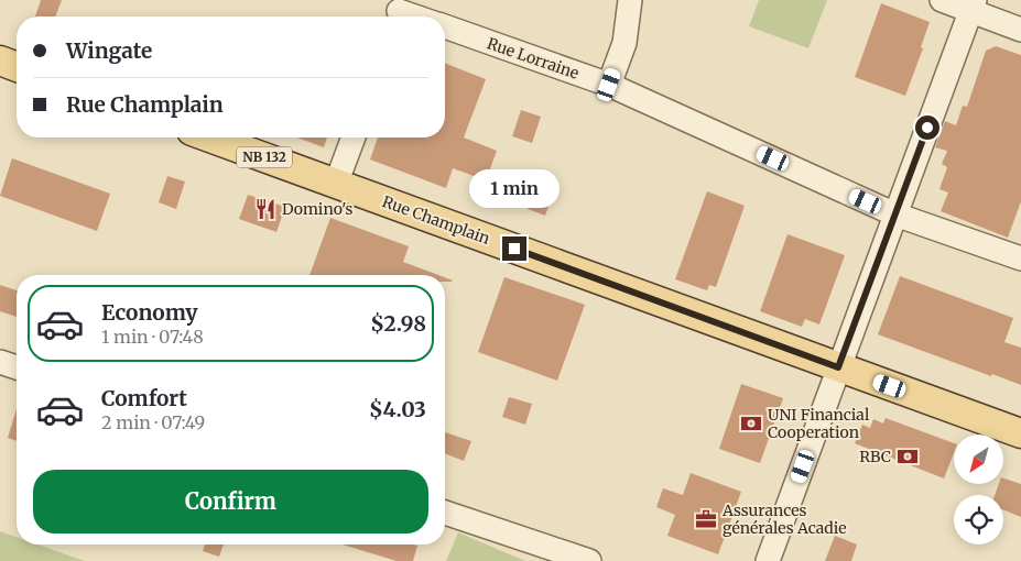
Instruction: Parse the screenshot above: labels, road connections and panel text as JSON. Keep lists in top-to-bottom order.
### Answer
{
  "streets": {
    "main road": ["NB 132", "Rue Champlain"],
    "street": ["Rue Lorraine"]
  },
  "places": {
    "restaurant": ["Domino's"],
    "bank": ["UNI Financial Cooperation", "RBC"],
    "office": ["Assurances générales Acadie"]
  },
  "north": "bottom left",
  "page": {
    "banner": ["Wingate", "Rue Champlain"],
    "bubble": "1 min",
    "list": [
      {
        "name": "Economy",
        "note": "1 min · 07:48",
        "value": "$2.98"
      },
      {
        "name": "Comfort",
        "note": "2 min · 07:49",
        "value": "$4.03"
      }
    ],
    "buttons": "Confirm"
  }
}
